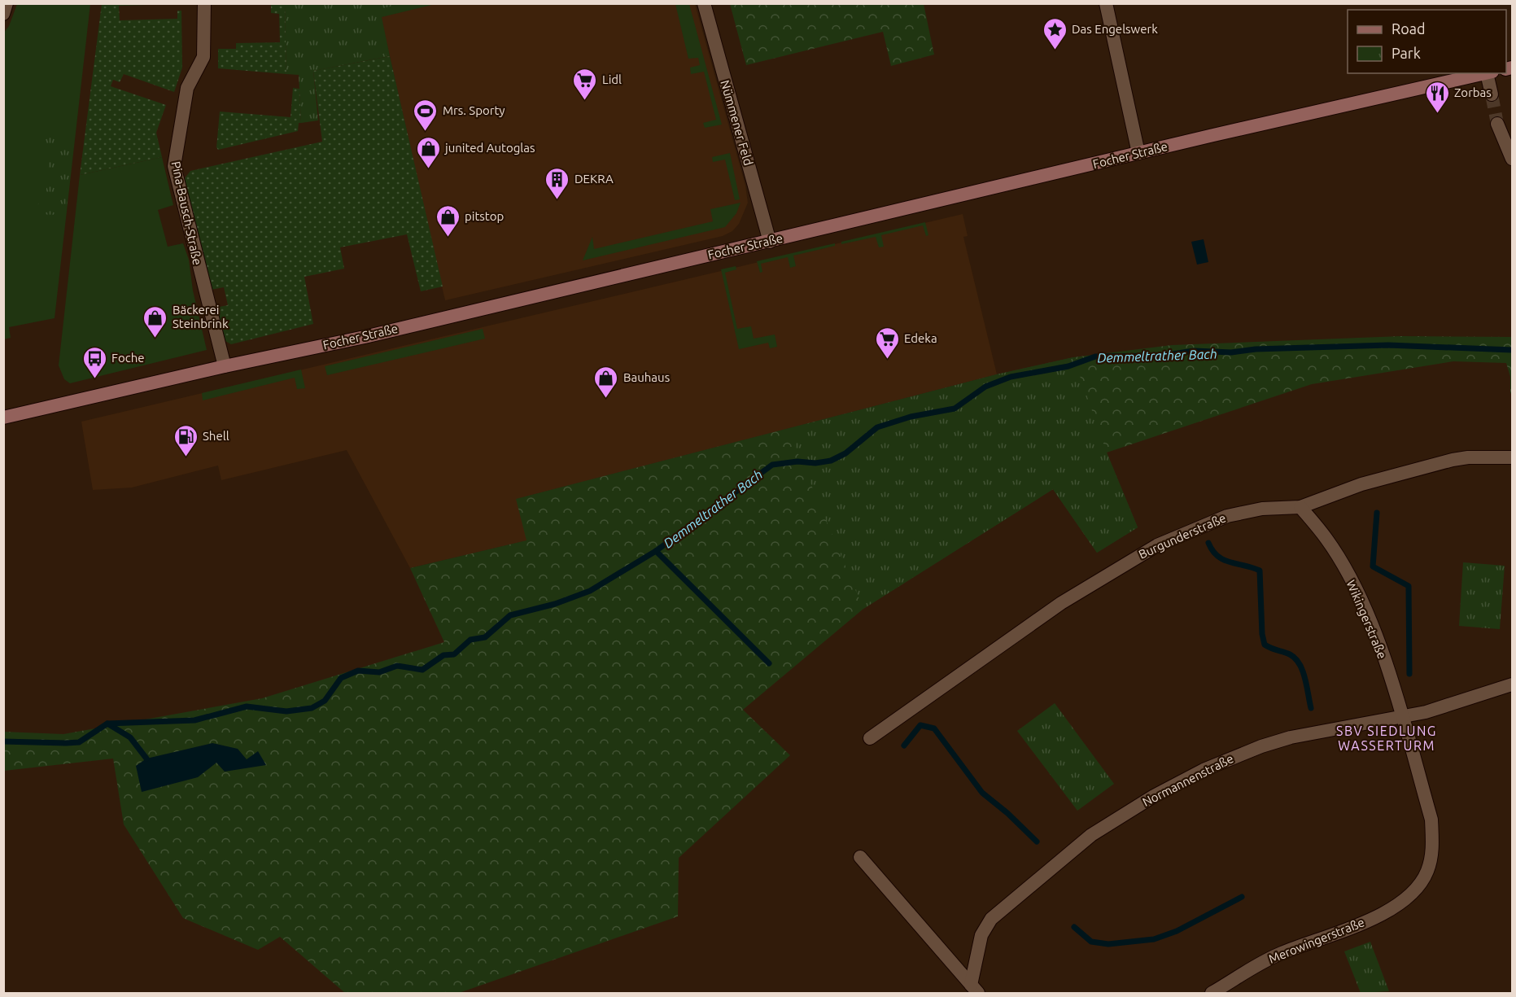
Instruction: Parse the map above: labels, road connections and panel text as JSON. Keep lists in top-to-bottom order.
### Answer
{
  "streets": {
    "main road": ["Focher Straße"],
    "street": [
      "Nümmener Feld",
      "Pina-Bausch-Straße",
      "Burgunderstraße",
      "Wikingerstraße",
      "Normannenstraße",
      "Merowingerstraße"
    ]
  },
  "crossings": [
    ["Nümmener Feld", "Focher Straße"],
    ["Focher Straße", "Pina-Bausch-Straße"],
    ["Burgunderstraße", "Wikingerstraße"],
    ["Wikingerstraße", "Normannenstraße"],
    ["Wikingerstraße", "Merowingerstraße"],
    ["Normannenstraße", "Merowingerstraße"]
  ],
  "districts": ["SBV SIEDLUNG WASSERTURM"],
  "water": ["Demmeltrather Bach"],
  "places": {
    "place": ["Das Engelswerk"],
    "supermarket": ["Lidl", "Edeka"],
    "restaurant": ["Zorbas"],
    "sports": ["Mrs. Sporty"],
    "shop": [
      "junited Autoglas",
      "pitstop",
      "Bäckerei Steinbrink",
      "Bauhaus"
    ],
    "building": ["DEKRA"],
    "bus stop": ["Foche"],
    "fuel station": ["Shell"]
  },
  "legend": ["Road", "Park"]
}
